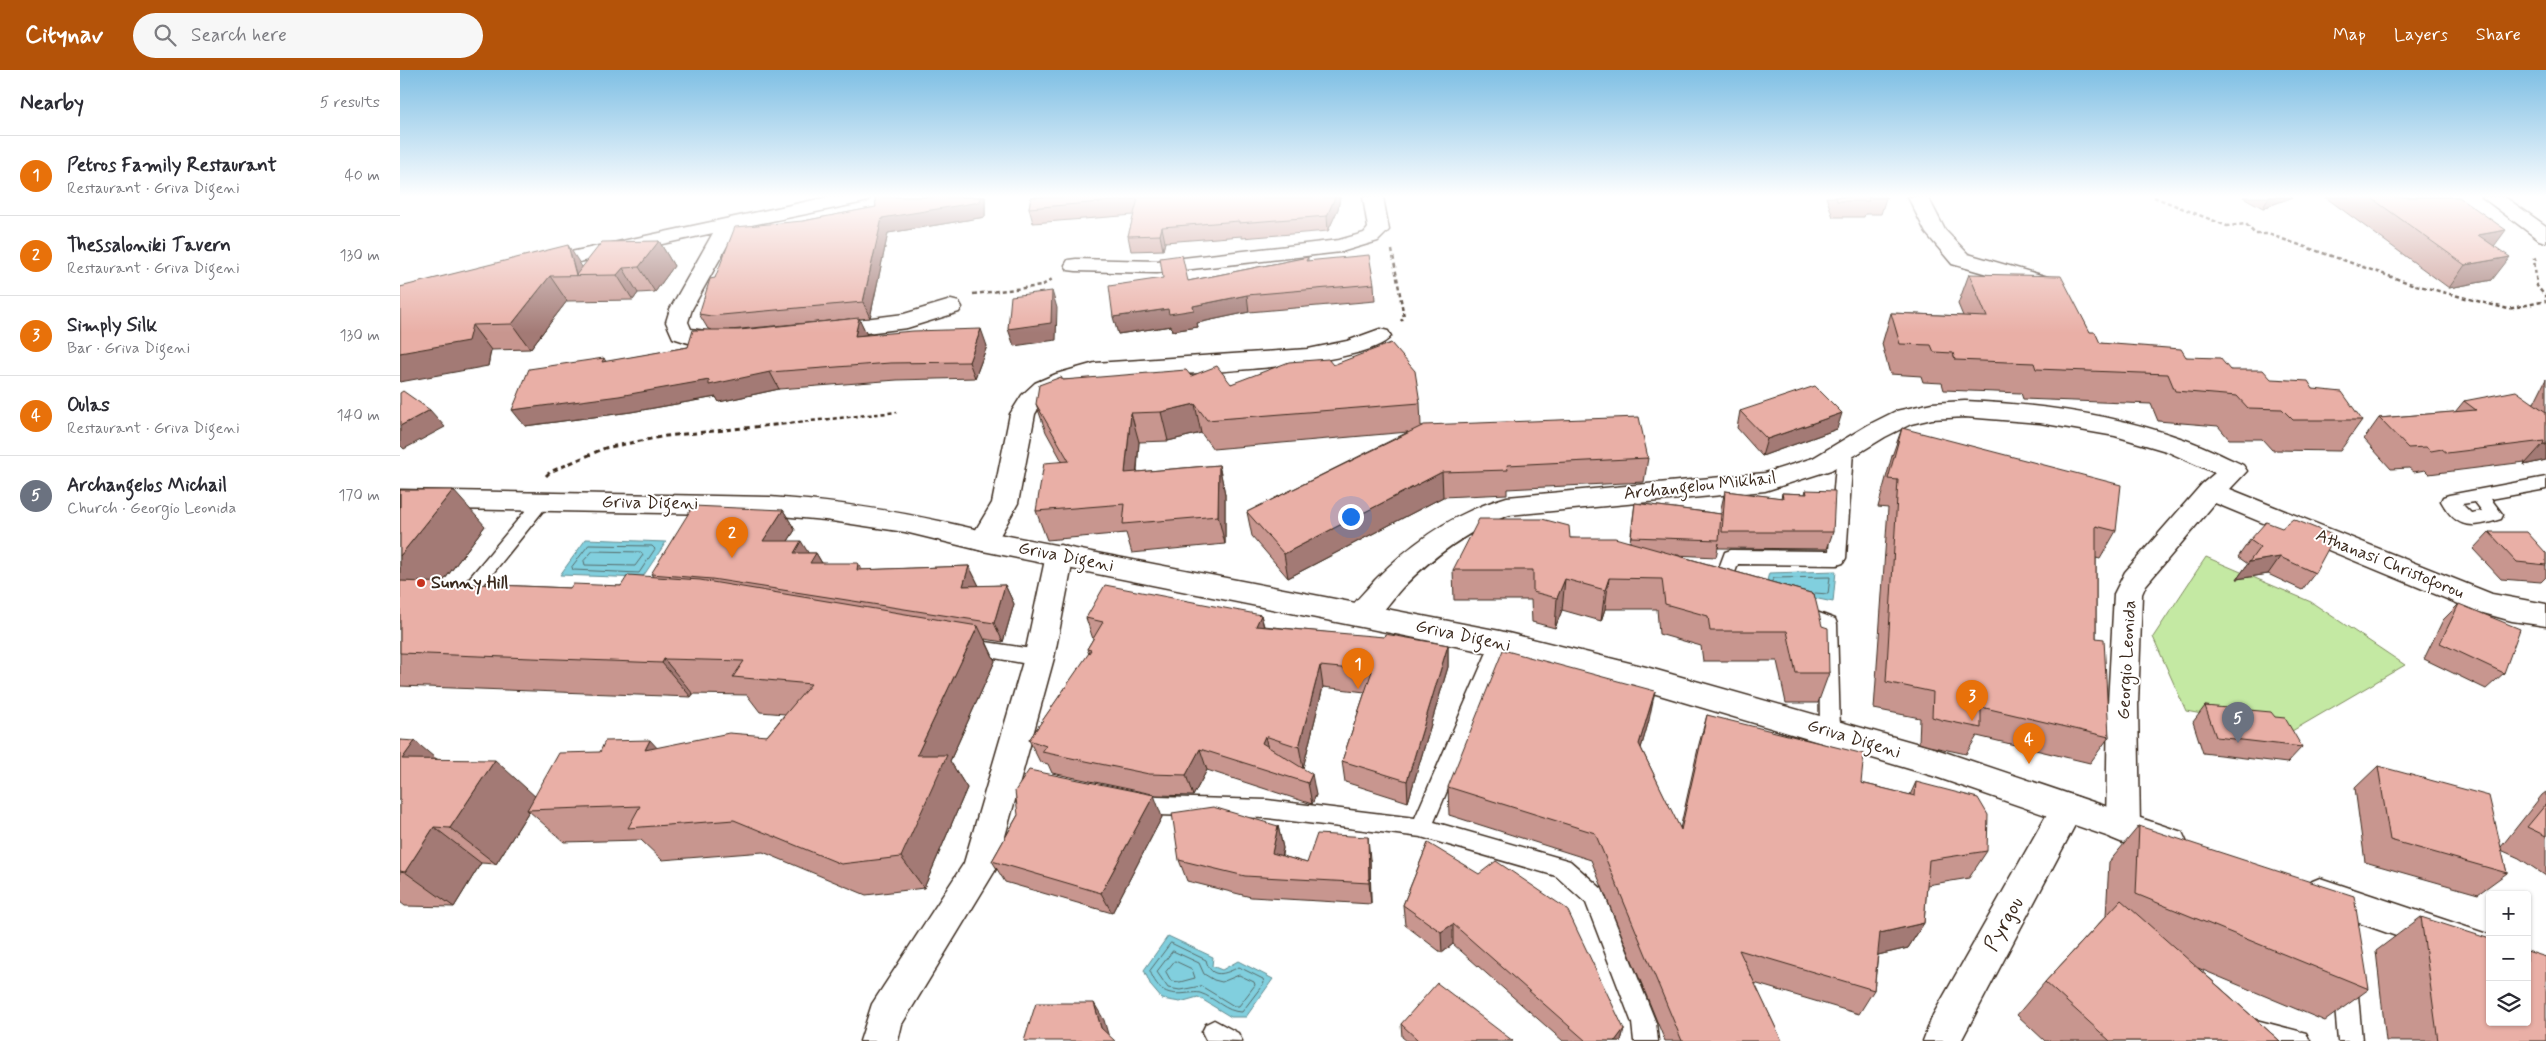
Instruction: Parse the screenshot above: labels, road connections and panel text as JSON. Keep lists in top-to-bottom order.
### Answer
{
  "streets": {
    "street": [
      "Archangelou Mikhail",
      "Griva Digeni",
      "Athanasi Christoforou",
      "Georgio Leonida",
      "Pyrgou"
    ]
  },
  "crossings": [
    ["Archangelou Mikhail", "Griva Digeni"],
    ["Archangelou Mikhail", "Athanasi Christoforou"],
    ["Archangelou Mikhail", "Georgio Leonida"],
    ["Griva Digeni", "Georgio Leonida"],
    ["Griva Digeni", "Pyrgou"],
    ["Athanasi Christoforou", "Georgio Leonida"]
  ],
  "places": ["Sunny Hill"],
  "page": {
    "header": "Citynav",
    "search": "Search here",
    "nav": ["Map", "Layers", "Share"],
    "heading": ["Nearby", "5 results"],
    "list": [
      {
        "mark": "1",
        "name": "Petros Family Restaurant",
        "note": "Restaurant · Griva Digeni",
        "value": "40 m"
      },
      {
        "mark": "2",
        "name": "Thessaloniki Tavern",
        "note": "Restaurant · Griva Digeni",
        "value": "130 m"
      },
      {
        "mark": "3",
        "name": "Simply Silk",
        "note": "Bar · Griva Digeni",
        "value": "130 m"
      },
      {
        "mark": "4",
        "name": "Oulas",
        "note": "Restaurant · Griva Digeni",
        "value": "140 m"
      },
      {
        "mark": "5",
        "name": "Archangelos Michail",
        "note": "Church · Georgio Leonida",
        "value": "170 m"
      }
    ],
    "pins": [
      "2",
      "1",
      "3",
      "5",
      "4"
    ],
    "map_buttons": ["+", "−"]
  }
}
